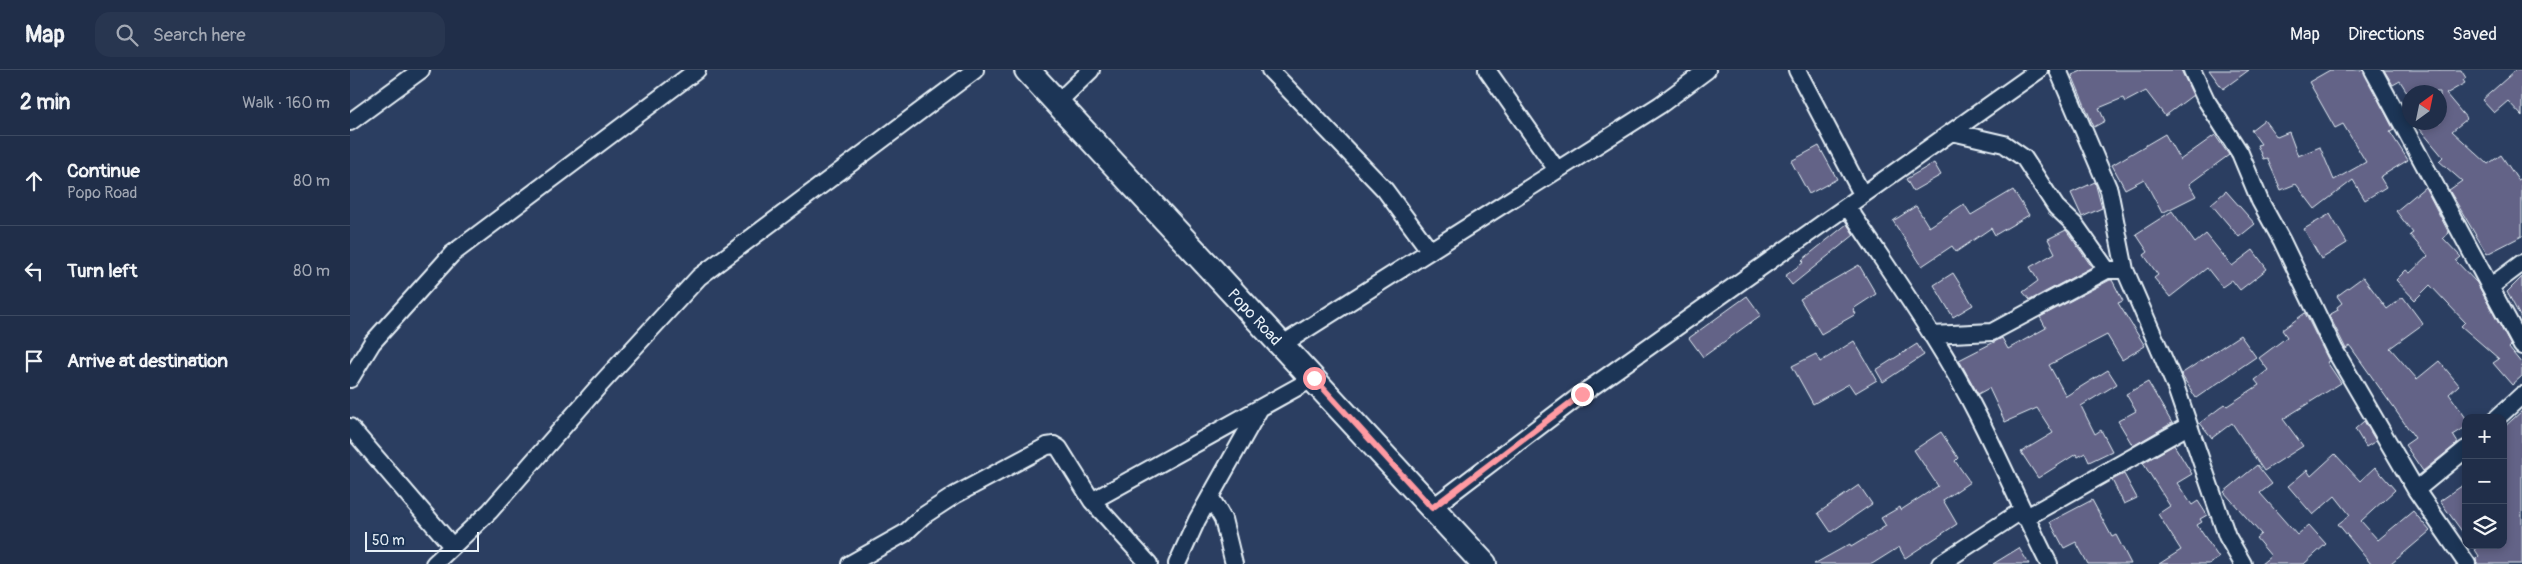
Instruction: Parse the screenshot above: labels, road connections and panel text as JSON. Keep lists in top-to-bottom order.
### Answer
{
  "streets": {
    "main road": ["Popo Road"]
  },
  "scale_bar": "50 m",
  "north": "top right",
  "page": {
    "header": "Map",
    "search": "Search here",
    "nav": ["Map", "Directions", "Saved"],
    "heading": ["2 min", "Walk · 160 m"],
    "list": [
      ["Continue", "Popo Road", "80 m"],
      ["Turn left", "80 m"],
      "Arrive at destination"
    ],
    "map_buttons": ["+", "−"],
    "scale": "50 m"
  }
}
